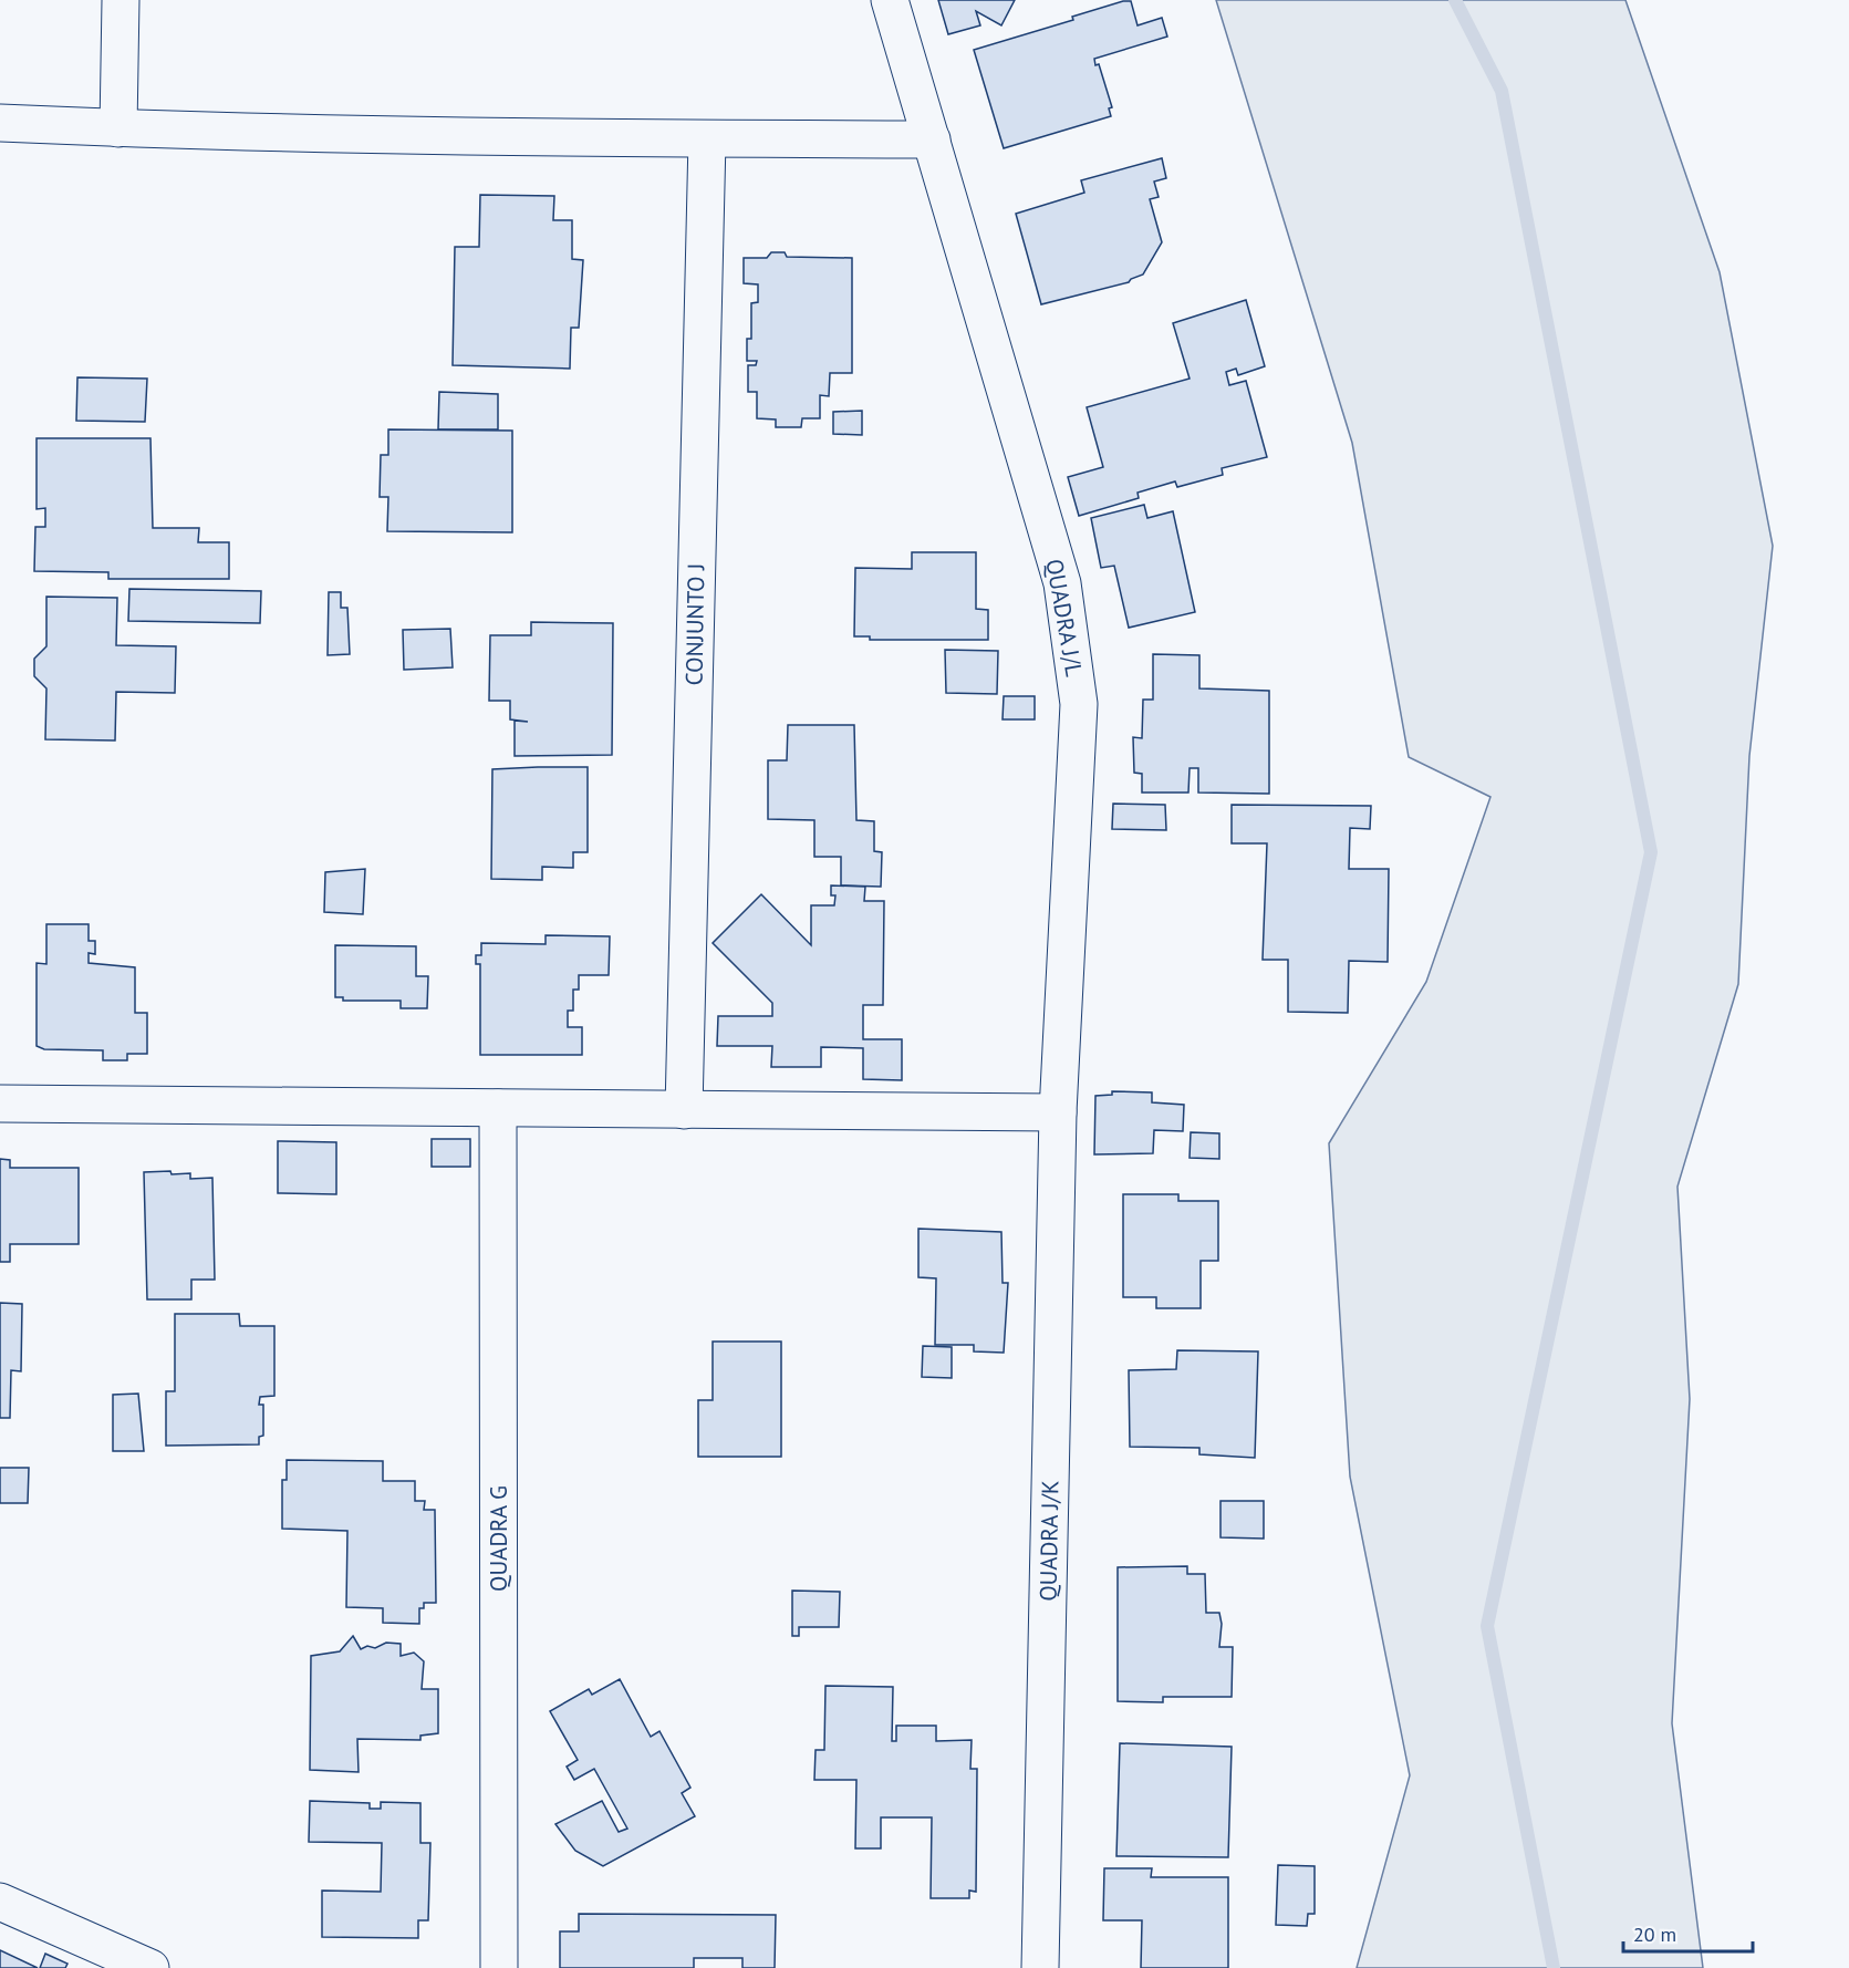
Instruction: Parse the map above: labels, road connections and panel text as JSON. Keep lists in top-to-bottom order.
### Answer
{
  "streets": {
    "street": [
      "QUADRA J/L",
      "CONJUNTO J",
      "QUADRA G",
      "QUADRA J/K"
    ]
  },
  "crossings": [
    ["QUADRA J/L", "QUADRA J/K"]
  ],
  "scale_bar": "20 m"
}
